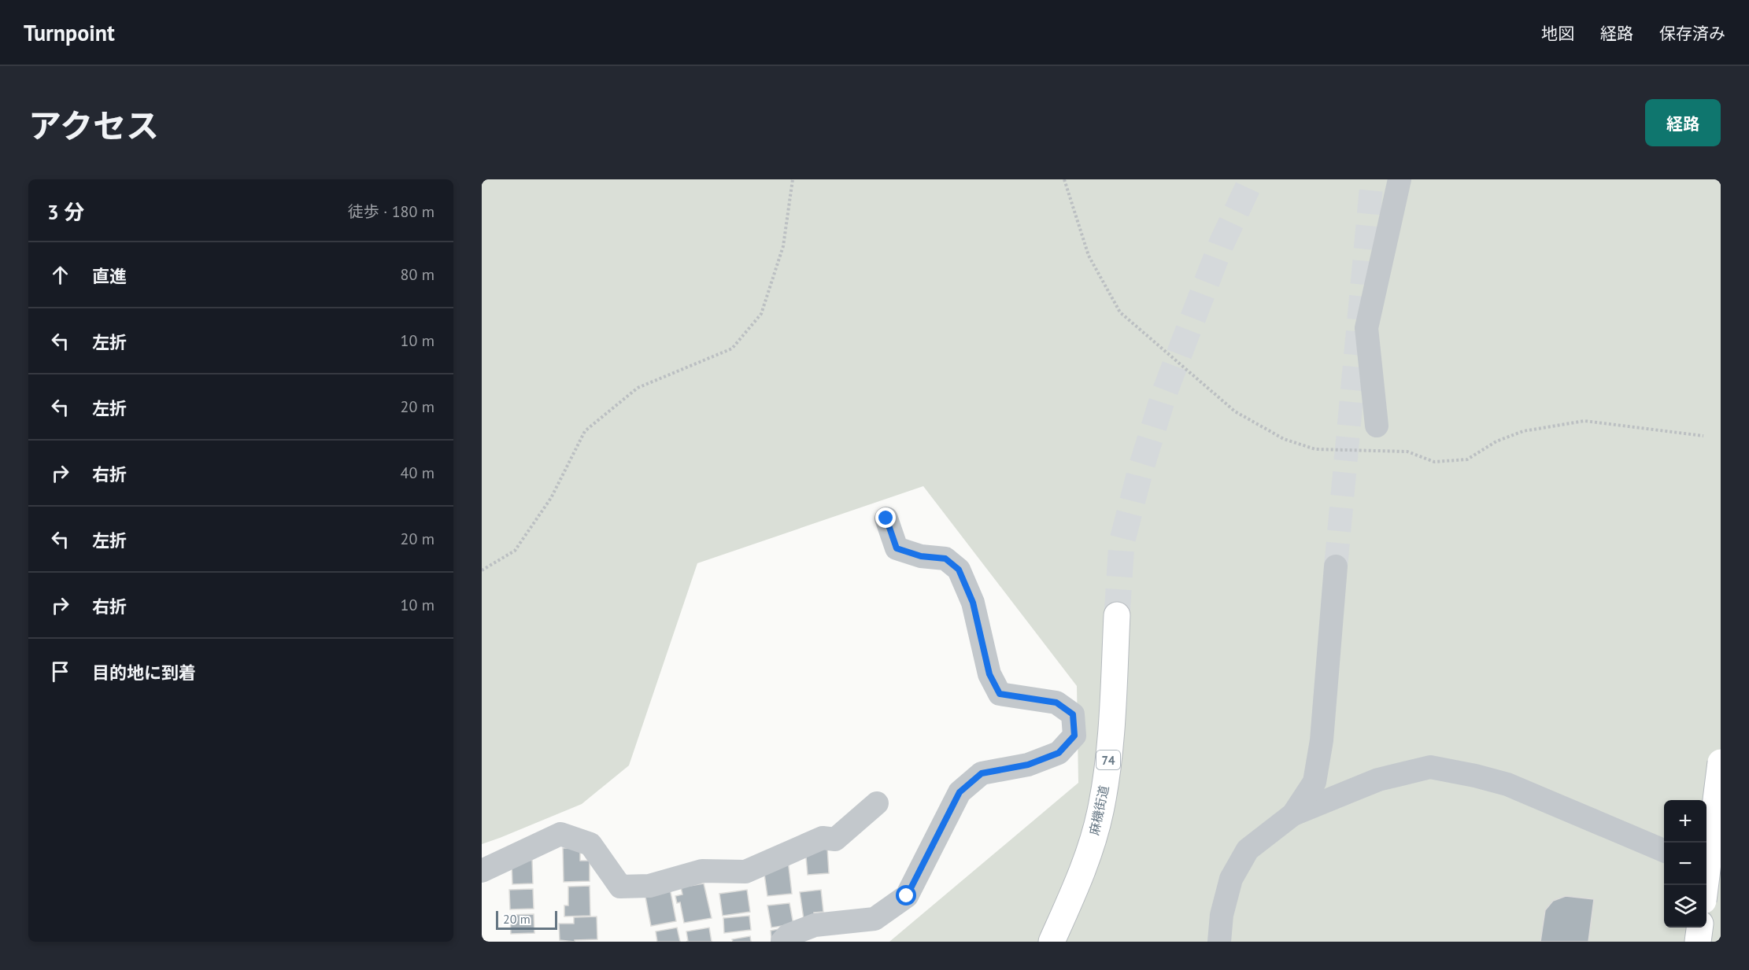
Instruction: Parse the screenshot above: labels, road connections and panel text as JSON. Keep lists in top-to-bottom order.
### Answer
{
  "streets": {
    "main road": ["74", "麻機街道"]
  },
  "scale_bar": "20 m",
  "page": {
    "header": "Turnpoint",
    "nav": ["地図", "経路", "保存済み"],
    "title": "アクセス",
    "buttons": "経路",
    "heading": ["3 分", "徒歩 · 180 m"],
    "list": [
      ["直進", "80 m"],
      ["左折", "10 m"],
      ["左折", "20 m"],
      ["右折", "40 m"],
      ["左折", "20 m"],
      ["右折", "10 m"],
      "目的地に到着"
    ],
    "map_buttons": ["+", "−"],
    "scale": "20 m"
  }
}
